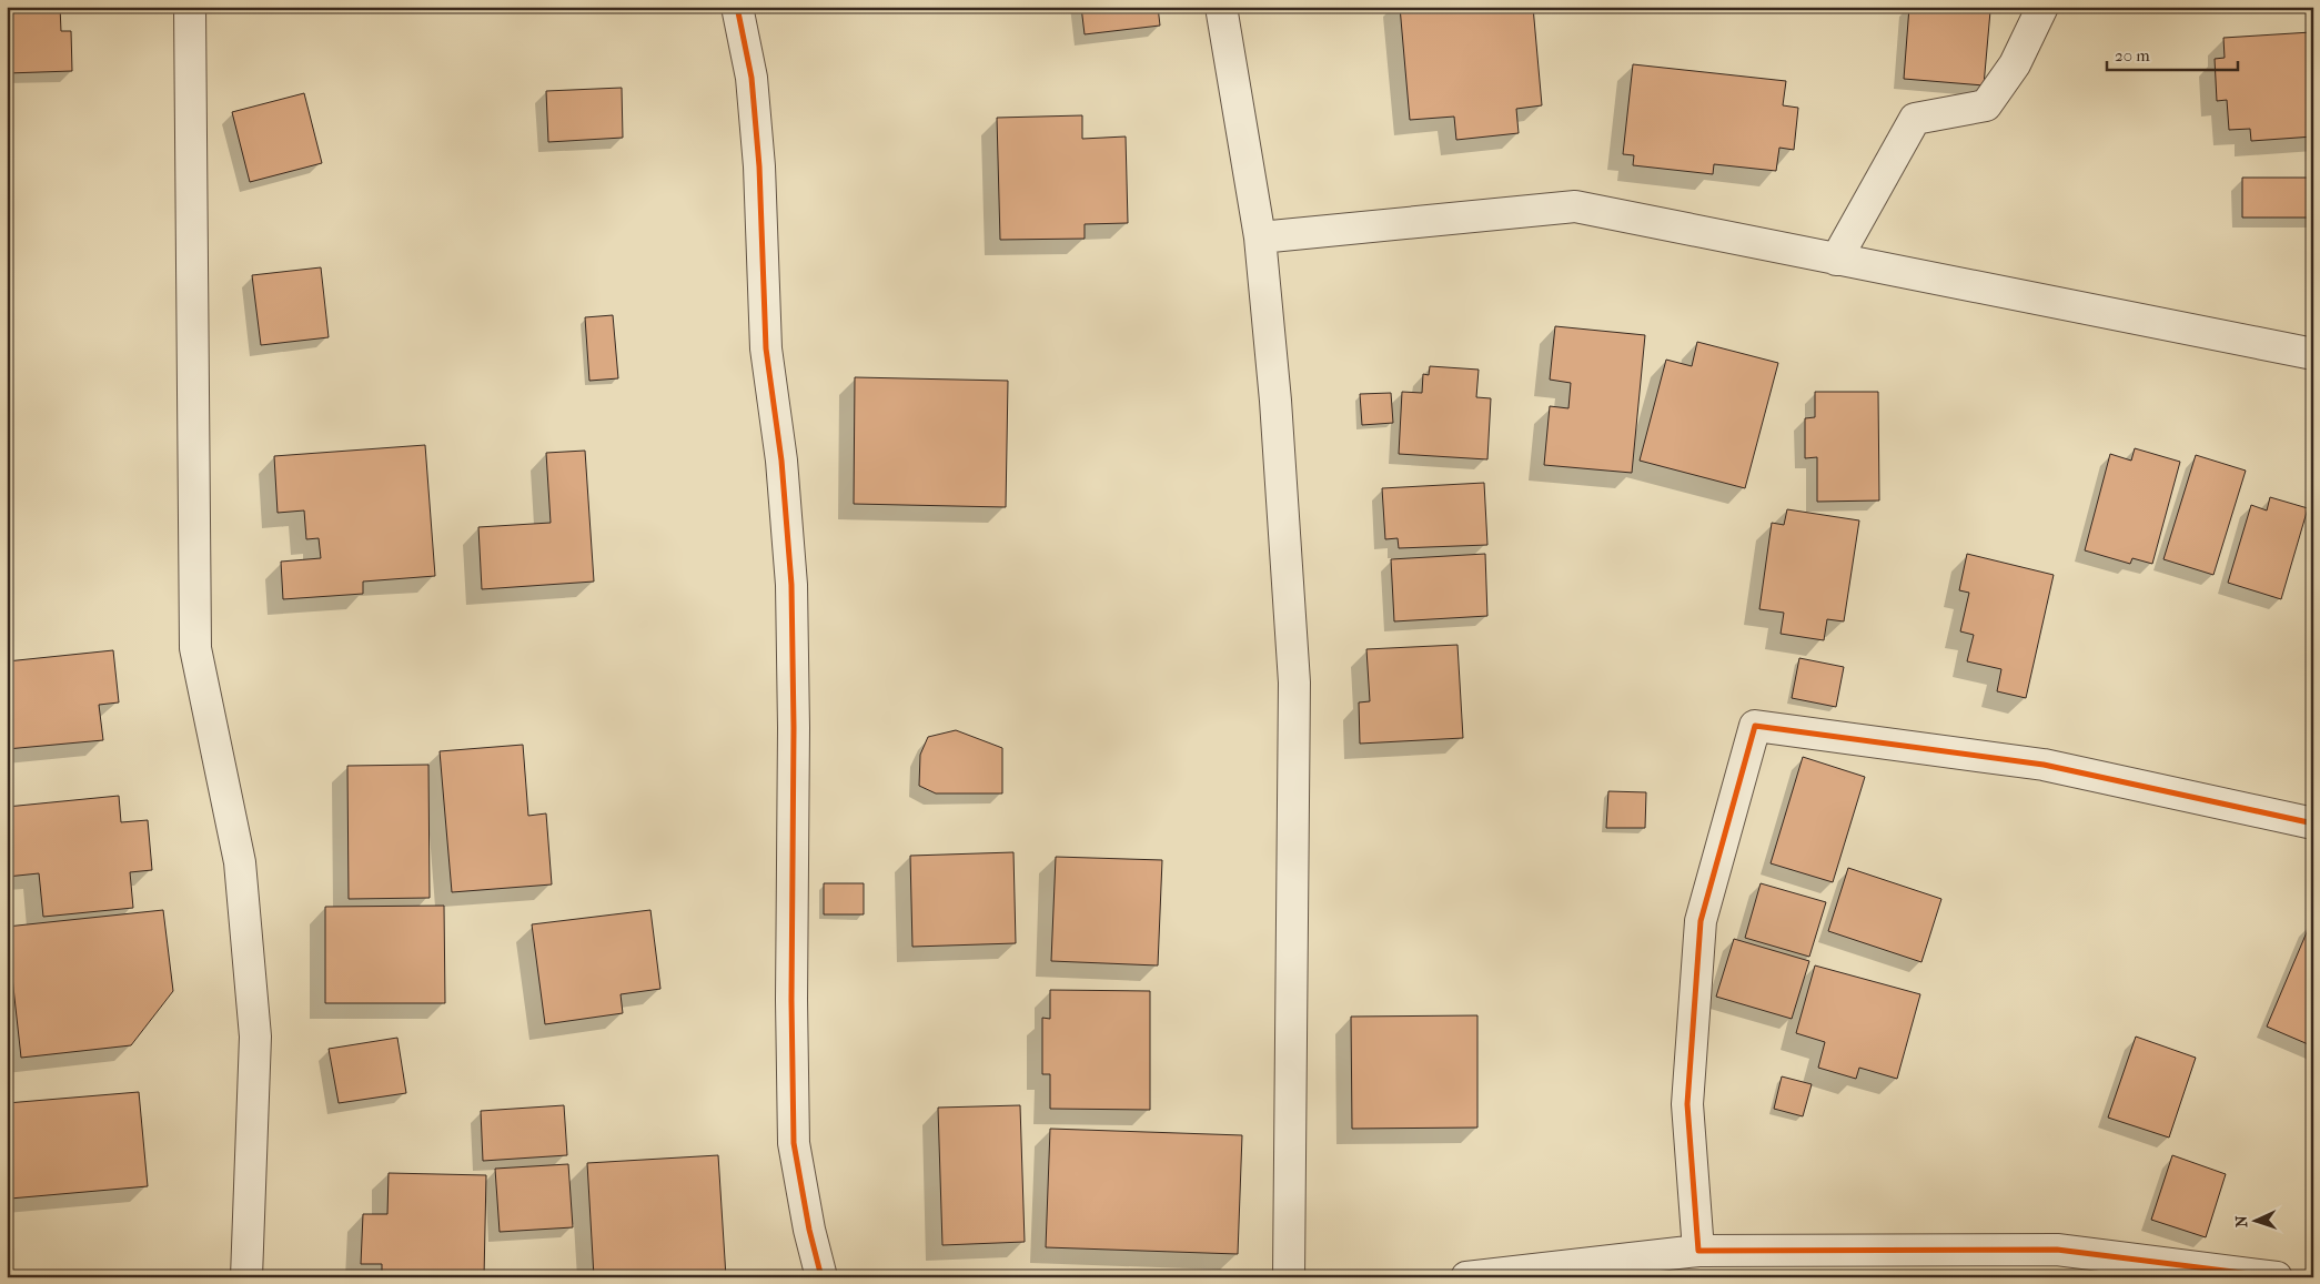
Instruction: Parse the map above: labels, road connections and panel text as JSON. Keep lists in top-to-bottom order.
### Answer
{
  "scale_bar": "20 m",
  "north": "left"
}
